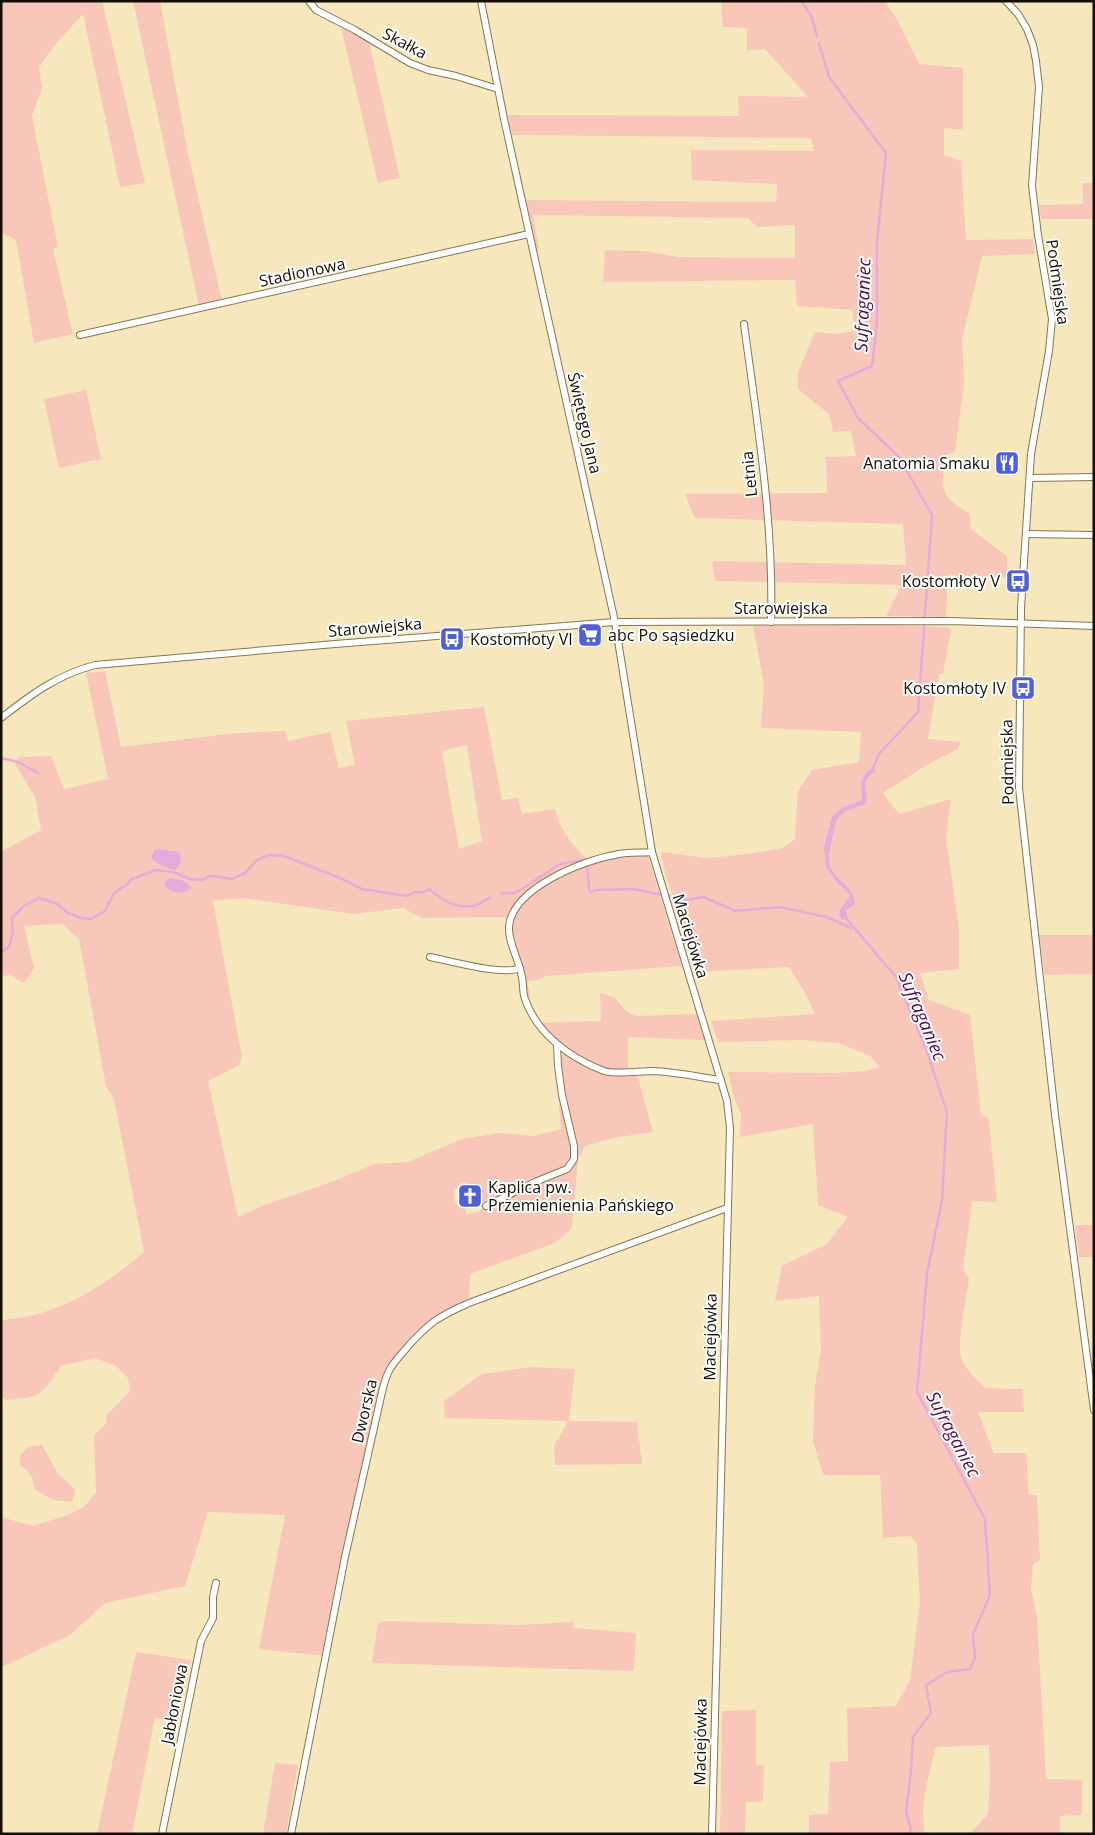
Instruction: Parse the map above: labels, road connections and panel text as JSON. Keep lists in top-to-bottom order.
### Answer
{
  "streets": {
    "street": [
      "Skałka",
      "Stadionowa",
      "Podmiejska",
      "Świętego Jana",
      "Letnia",
      "Starowiejska",
      "Maciejówka",
      "Dworska",
      "Jabłoniowa"
    ]
  },
  "crossings": [
    ["Skałka", "Świętego Jana"],
    ["Stadionowa", "Świętego Jana"],
    ["Podmiejska", "Starowiejska"],
    ["Świętego Jana", "Starowiejska"],
    ["Świętego Jana", "Maciejówka"],
    ["Letnia", "Starowiejska"],
    ["Maciejówka", "Dworska"]
  ],
  "water": ["Sufraganiec"],
  "places": {
    "restaurant": ["Anatomia Smaku"],
    "bus stop": ["Kostomłoty V", "Kostomłoty VI", "Kostomłoty IV"],
    "supermarket": ["abc Po sąsiedzku"],
    "church": ["Kaplica pw. Przemienienia Pańskiego"]
  }
}
